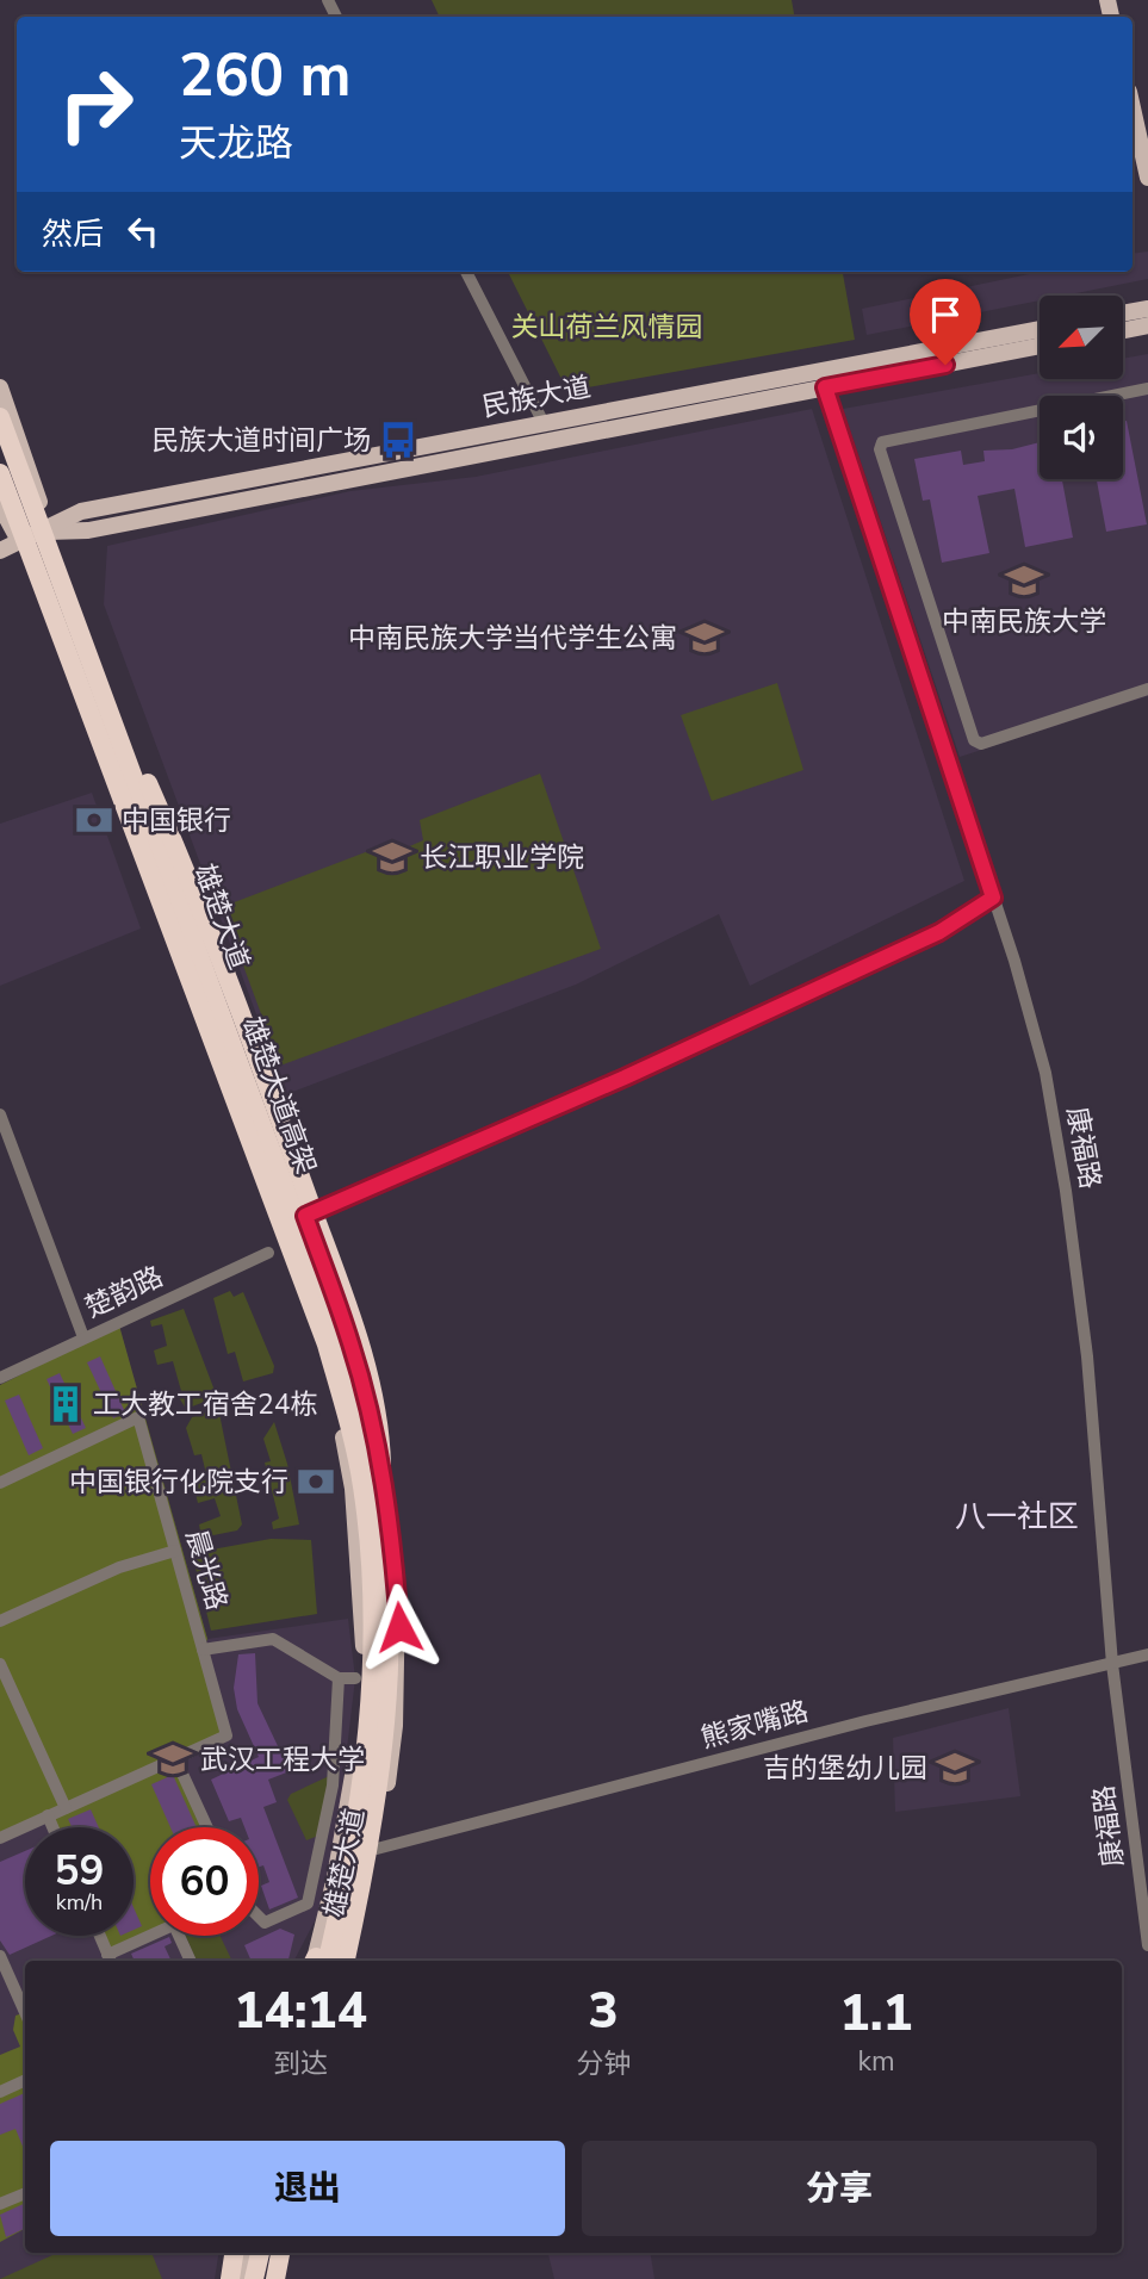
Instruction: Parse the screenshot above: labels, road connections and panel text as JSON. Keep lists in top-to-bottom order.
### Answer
{
  "streets": {
    "highway": ["雄楚大道高架"],
    "main road": ["民族大道", "雄楚大道"],
    "street": [
      "康福路",
      "楚韵路",
      "晨光路",
      "熊家嘴路"
    ]
  },
  "crossings": [
    ["民族大道", "雄楚大道"],
    ["民族大道", "康福路"],
    ["雄楚大道", "熊家嘴路"],
    ["康福路", "熊家嘴路"]
  ],
  "districts": ["八一社区"],
  "parks": ["关山荷兰风情园"],
  "places": {
    "bus stop": ["民族大道时间广场"],
    "school or university": [
      "中南民族大学",
      "中南民族大学当代学生公寓",
      "长江职业学院",
      "武汉工程大学",
      "吉的堡幼儿园"
    ],
    "bank": ["中国银行", "中国银行化院支行"],
    "building": ["工大教工宿舍24栋"]
  },
  "north": "bottom left",
  "page": {
    "turn": ["260 m", "天龙路"],
    "then": "然后",
    "speed": "59 km/h",
    "limit": "60",
    "eta": [
      "14:14",
      "到达",
      "3",
      "分钟",
      "1.1",
      "km"
    ],
    "buttons": ["退出", "分享"]
  }
}
